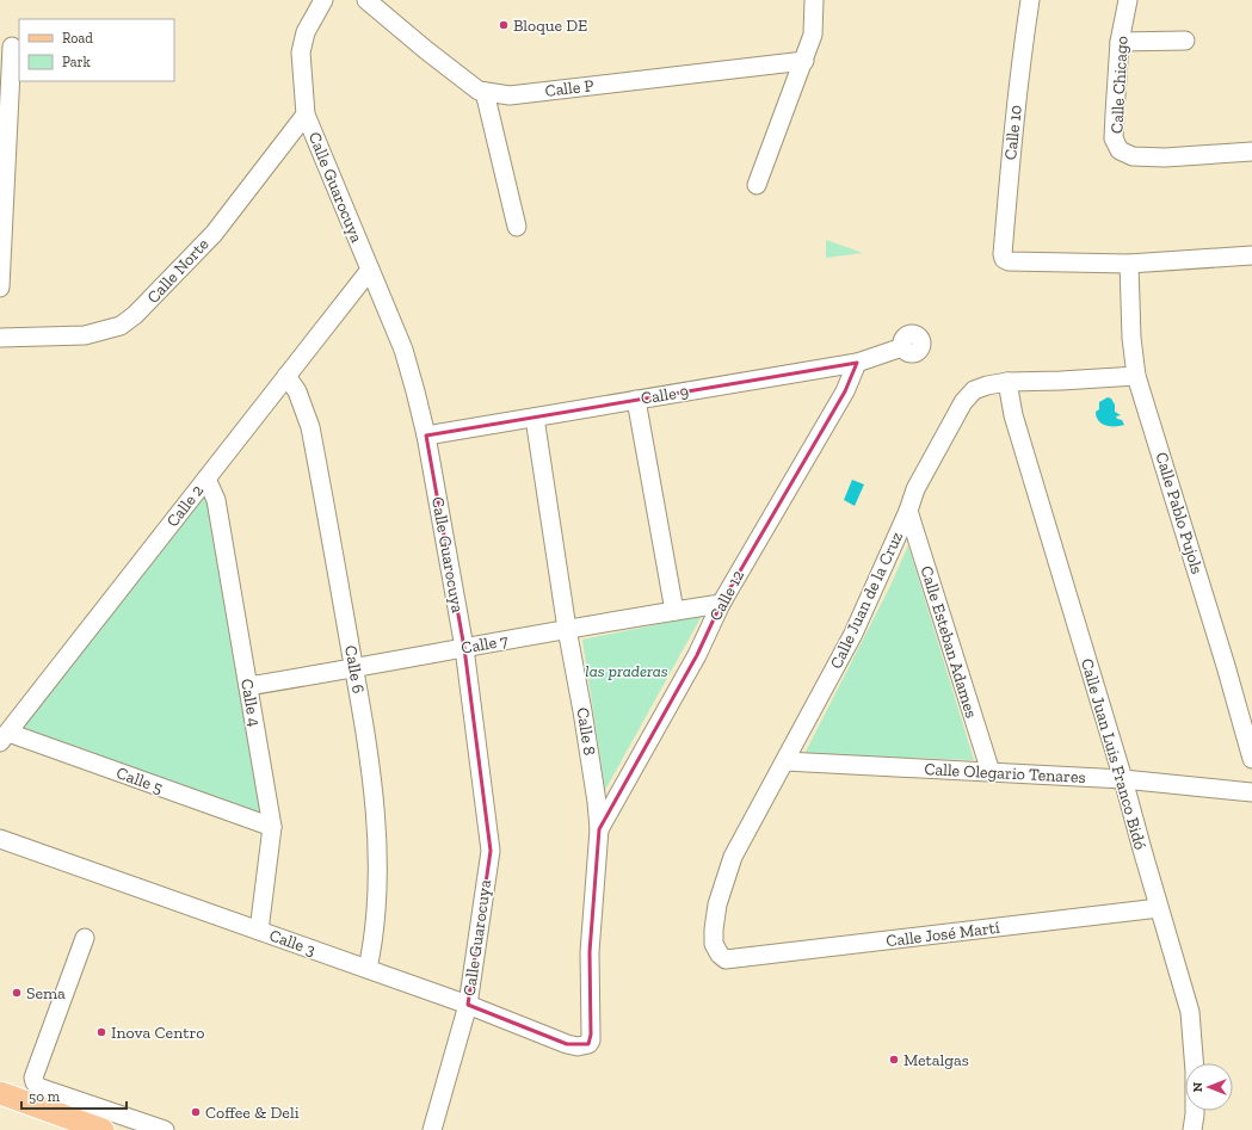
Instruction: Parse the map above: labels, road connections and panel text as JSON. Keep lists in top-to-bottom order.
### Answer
{
  "streets": {
    "street": [
      "Calle Chicago",
      "Calle P",
      "Calle 10",
      "Calle Guarocuya",
      "Calle Norte",
      "Calle 9",
      "Calle 2",
      "Calle Pablo Pujols",
      "Calle 12",
      "Calle Juan de la Cruz",
      "Calle Esteban Adames",
      "Calle 7",
      "Calle 6",
      "Calle 4",
      "Calle 8",
      "Calle Juan Luis Franco Bidó",
      "Calle Olegario Tenares",
      "Calle 5",
      "Calle José Martí",
      "Calle 3"
    ]
  },
  "crossings": [
    ["Calle 10", "Calle Pablo Pujols"],
    ["Calle Guarocuya", "Calle Norte"],
    ["Calle Guarocuya", "Calle 9"],
    ["Calle Guarocuya", "Calle 2"],
    ["Calle Guarocuya", "Calle 7"],
    ["Calle Guarocuya", "Calle 3"],
    ["Calle 9", "Calle 12"],
    ["Calle 9", "Calle 8"],
    ["Calle 2", "Calle 6"],
    ["Calle 2", "Calle 4"],
    ["Calle 2", "Calle 5"],
    ["Calle Pablo Pujols", "Calle Juan de la Cruz"],
    ["Calle 12", "Calle 7"],
    ["Calle 12", "Calle 8"],
    ["Calle Juan de la Cruz", "Calle Esteban Adames"],
    ["Calle Juan de la Cruz", "Calle Juan Luis Franco Bidó"],
    ["Calle Juan de la Cruz", "Calle Olegario Tenares"],
    ["Calle Juan de la Cruz", "Calle José Martí"],
    ["Calle Esteban Adames", "Calle Olegario Tenares"],
    ["Calle 7", "Calle 6"],
    ["Calle 7", "Calle 4"],
    ["Calle 7", "Calle 8"],
    ["Calle 6", "Calle 3"],
    ["Calle 4", "Calle 5"],
    ["Calle 4", "Calle 3"],
    ["Calle 8", "Calle 3"],
    ["Calle Juan Luis Franco Bidó", "Calle Olegario Tenares"],
    ["Calle Juan Luis Franco Bidó", "Calle José Martí"]
  ],
  "parks": ["las praderas"],
  "places": [
    "Bloque DE",
    "Sema",
    "Inova Centro",
    "Metalgas",
    "Coffee & Deli"
  ],
  "legend": ["Road", "Park"],
  "scale_bar": "50 m",
  "north": "left"
}
